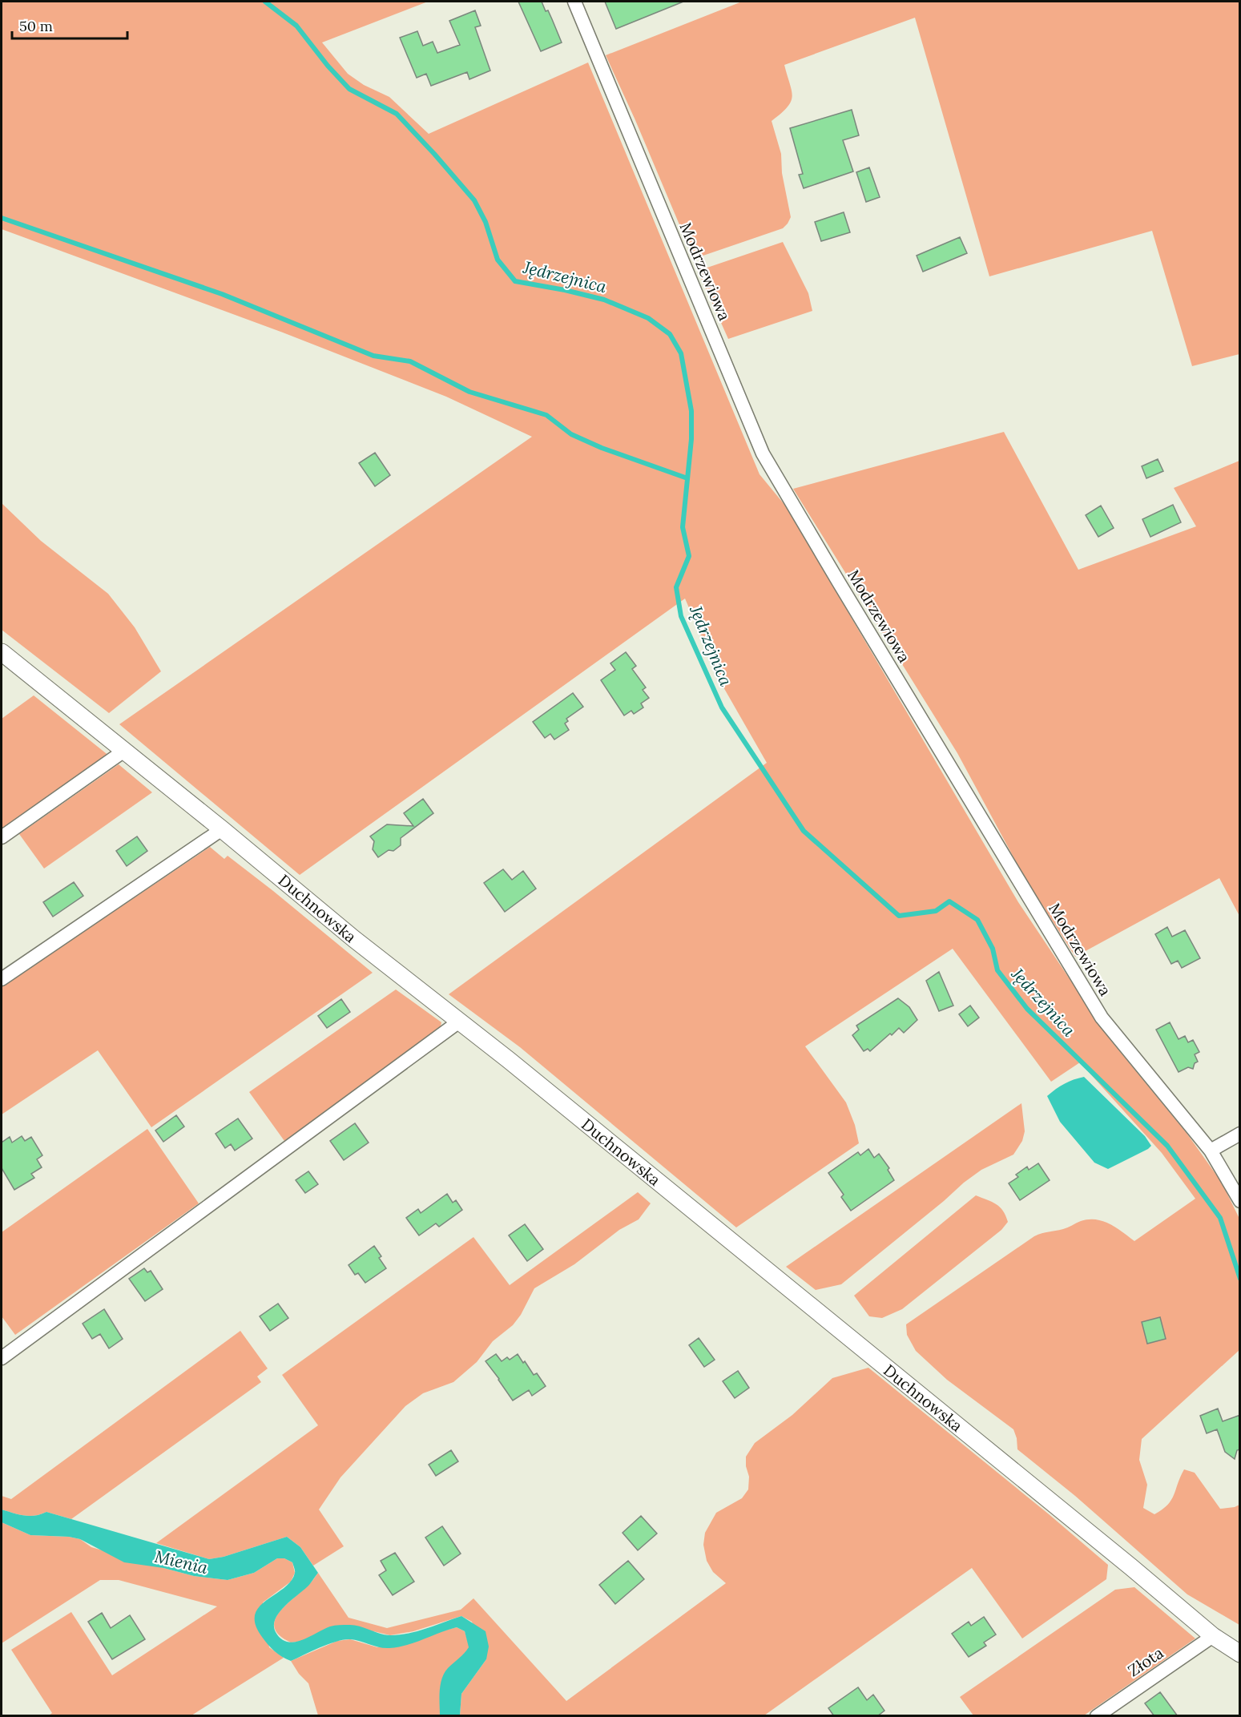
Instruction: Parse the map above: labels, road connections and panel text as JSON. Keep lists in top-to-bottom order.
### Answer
{
  "streets": {
    "street": ["Modrzewiowa", "Duchnowska", "Złota"]
  },
  "crossings": [
    ["Duchnowska", "Złota"]
  ],
  "water": ["Jędrzejnica", "Mienia"],
  "scale_bar": "50 m"
}
